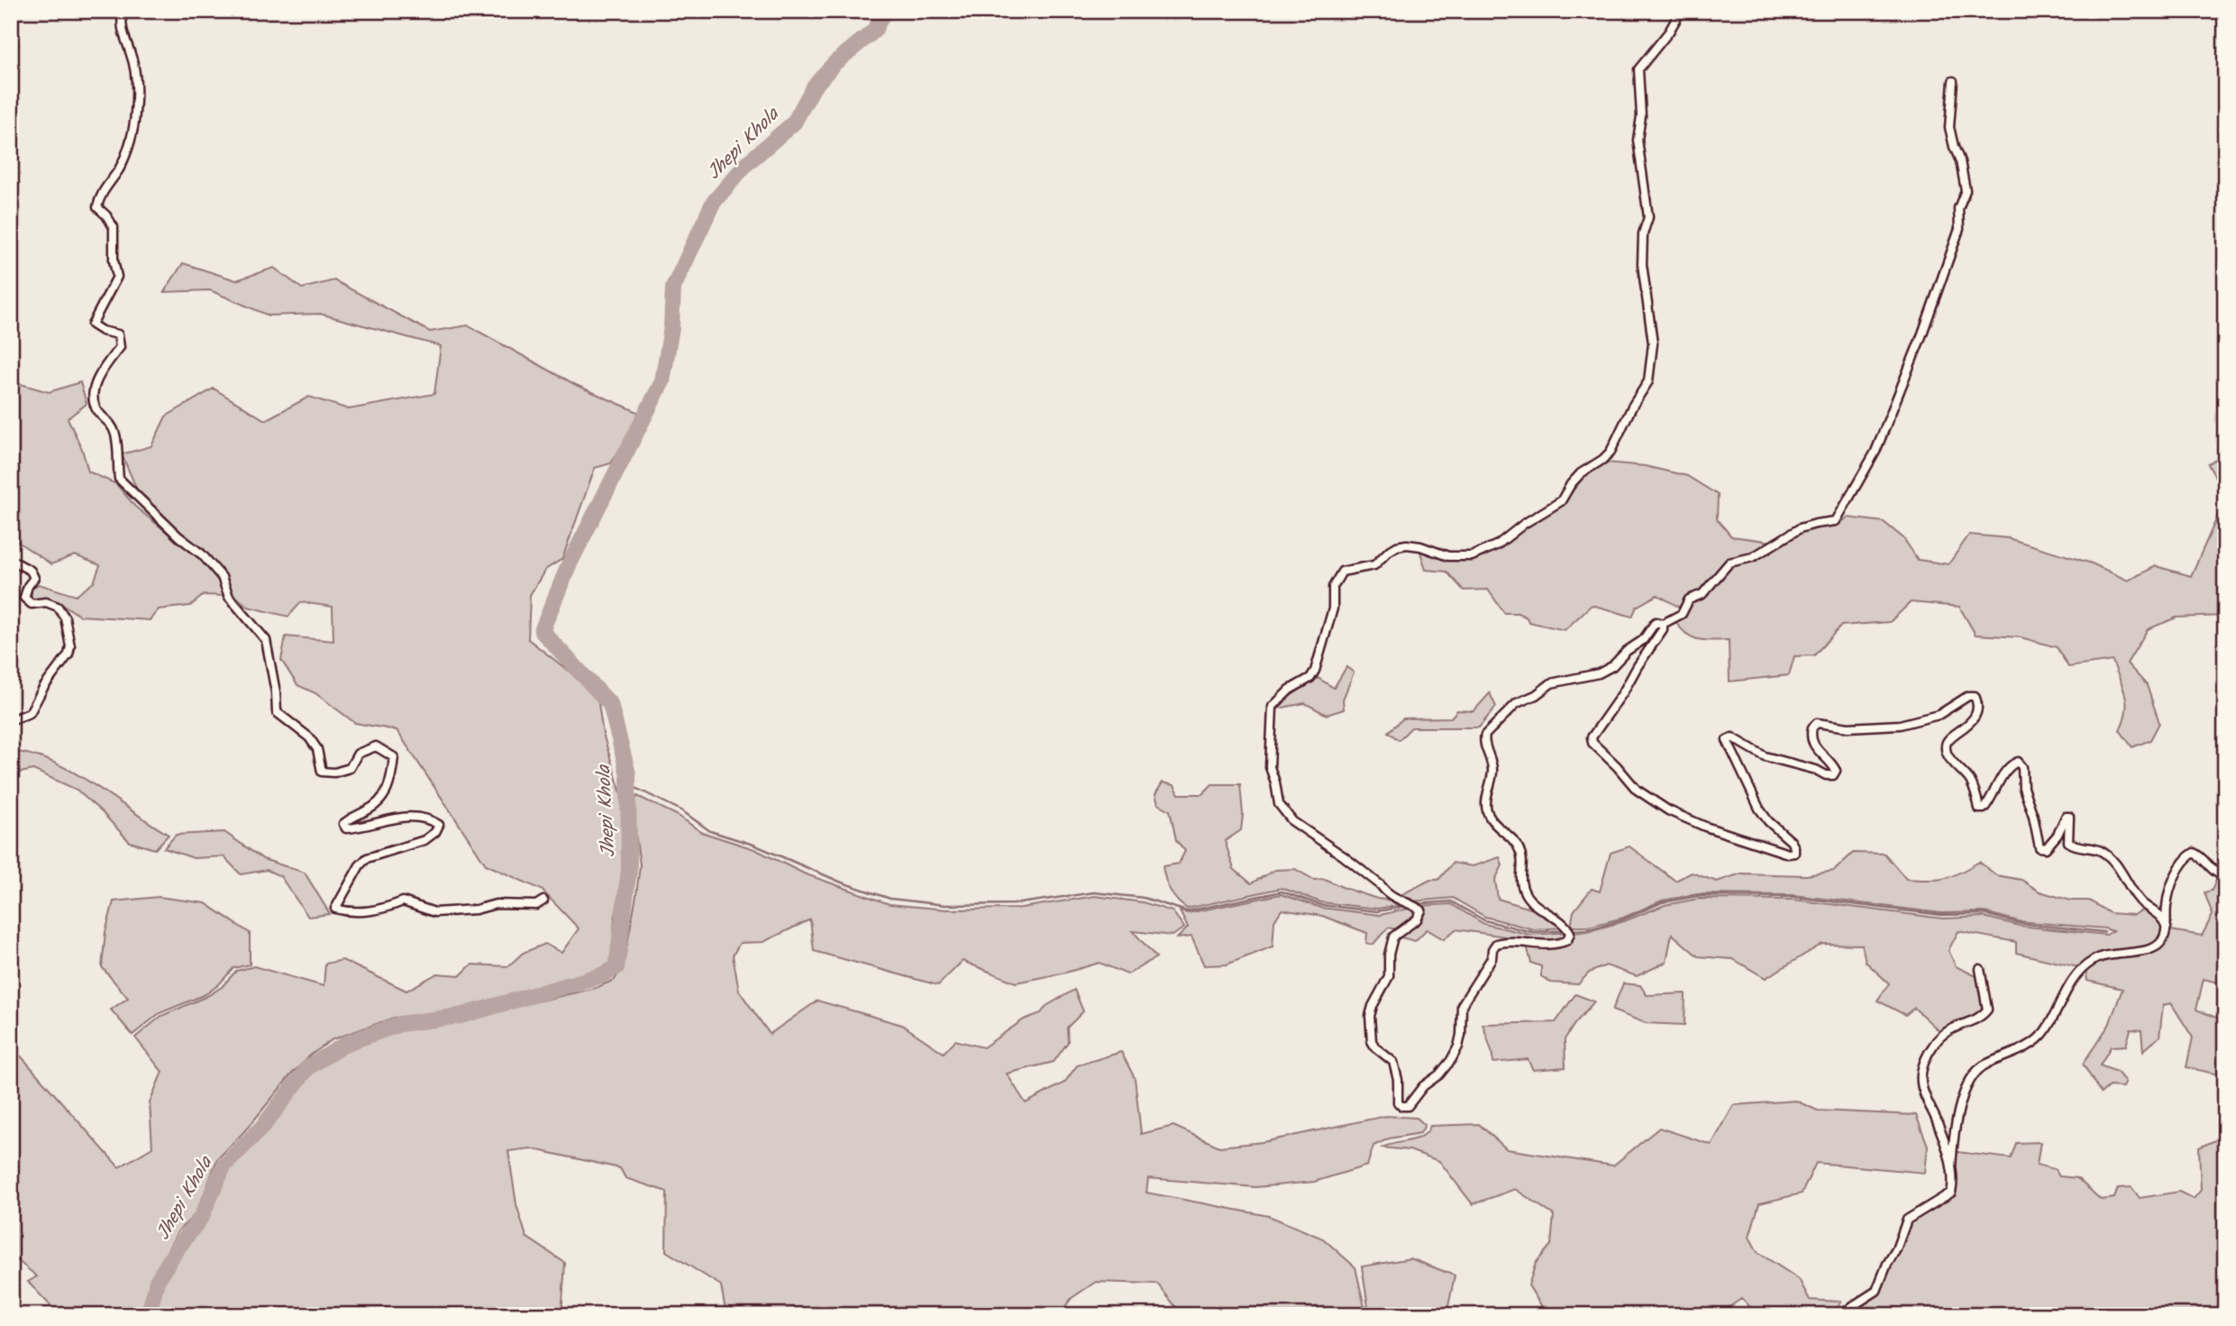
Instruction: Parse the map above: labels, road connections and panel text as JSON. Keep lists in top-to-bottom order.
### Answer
{
  "water": ["Jhepi Khola"]
}
